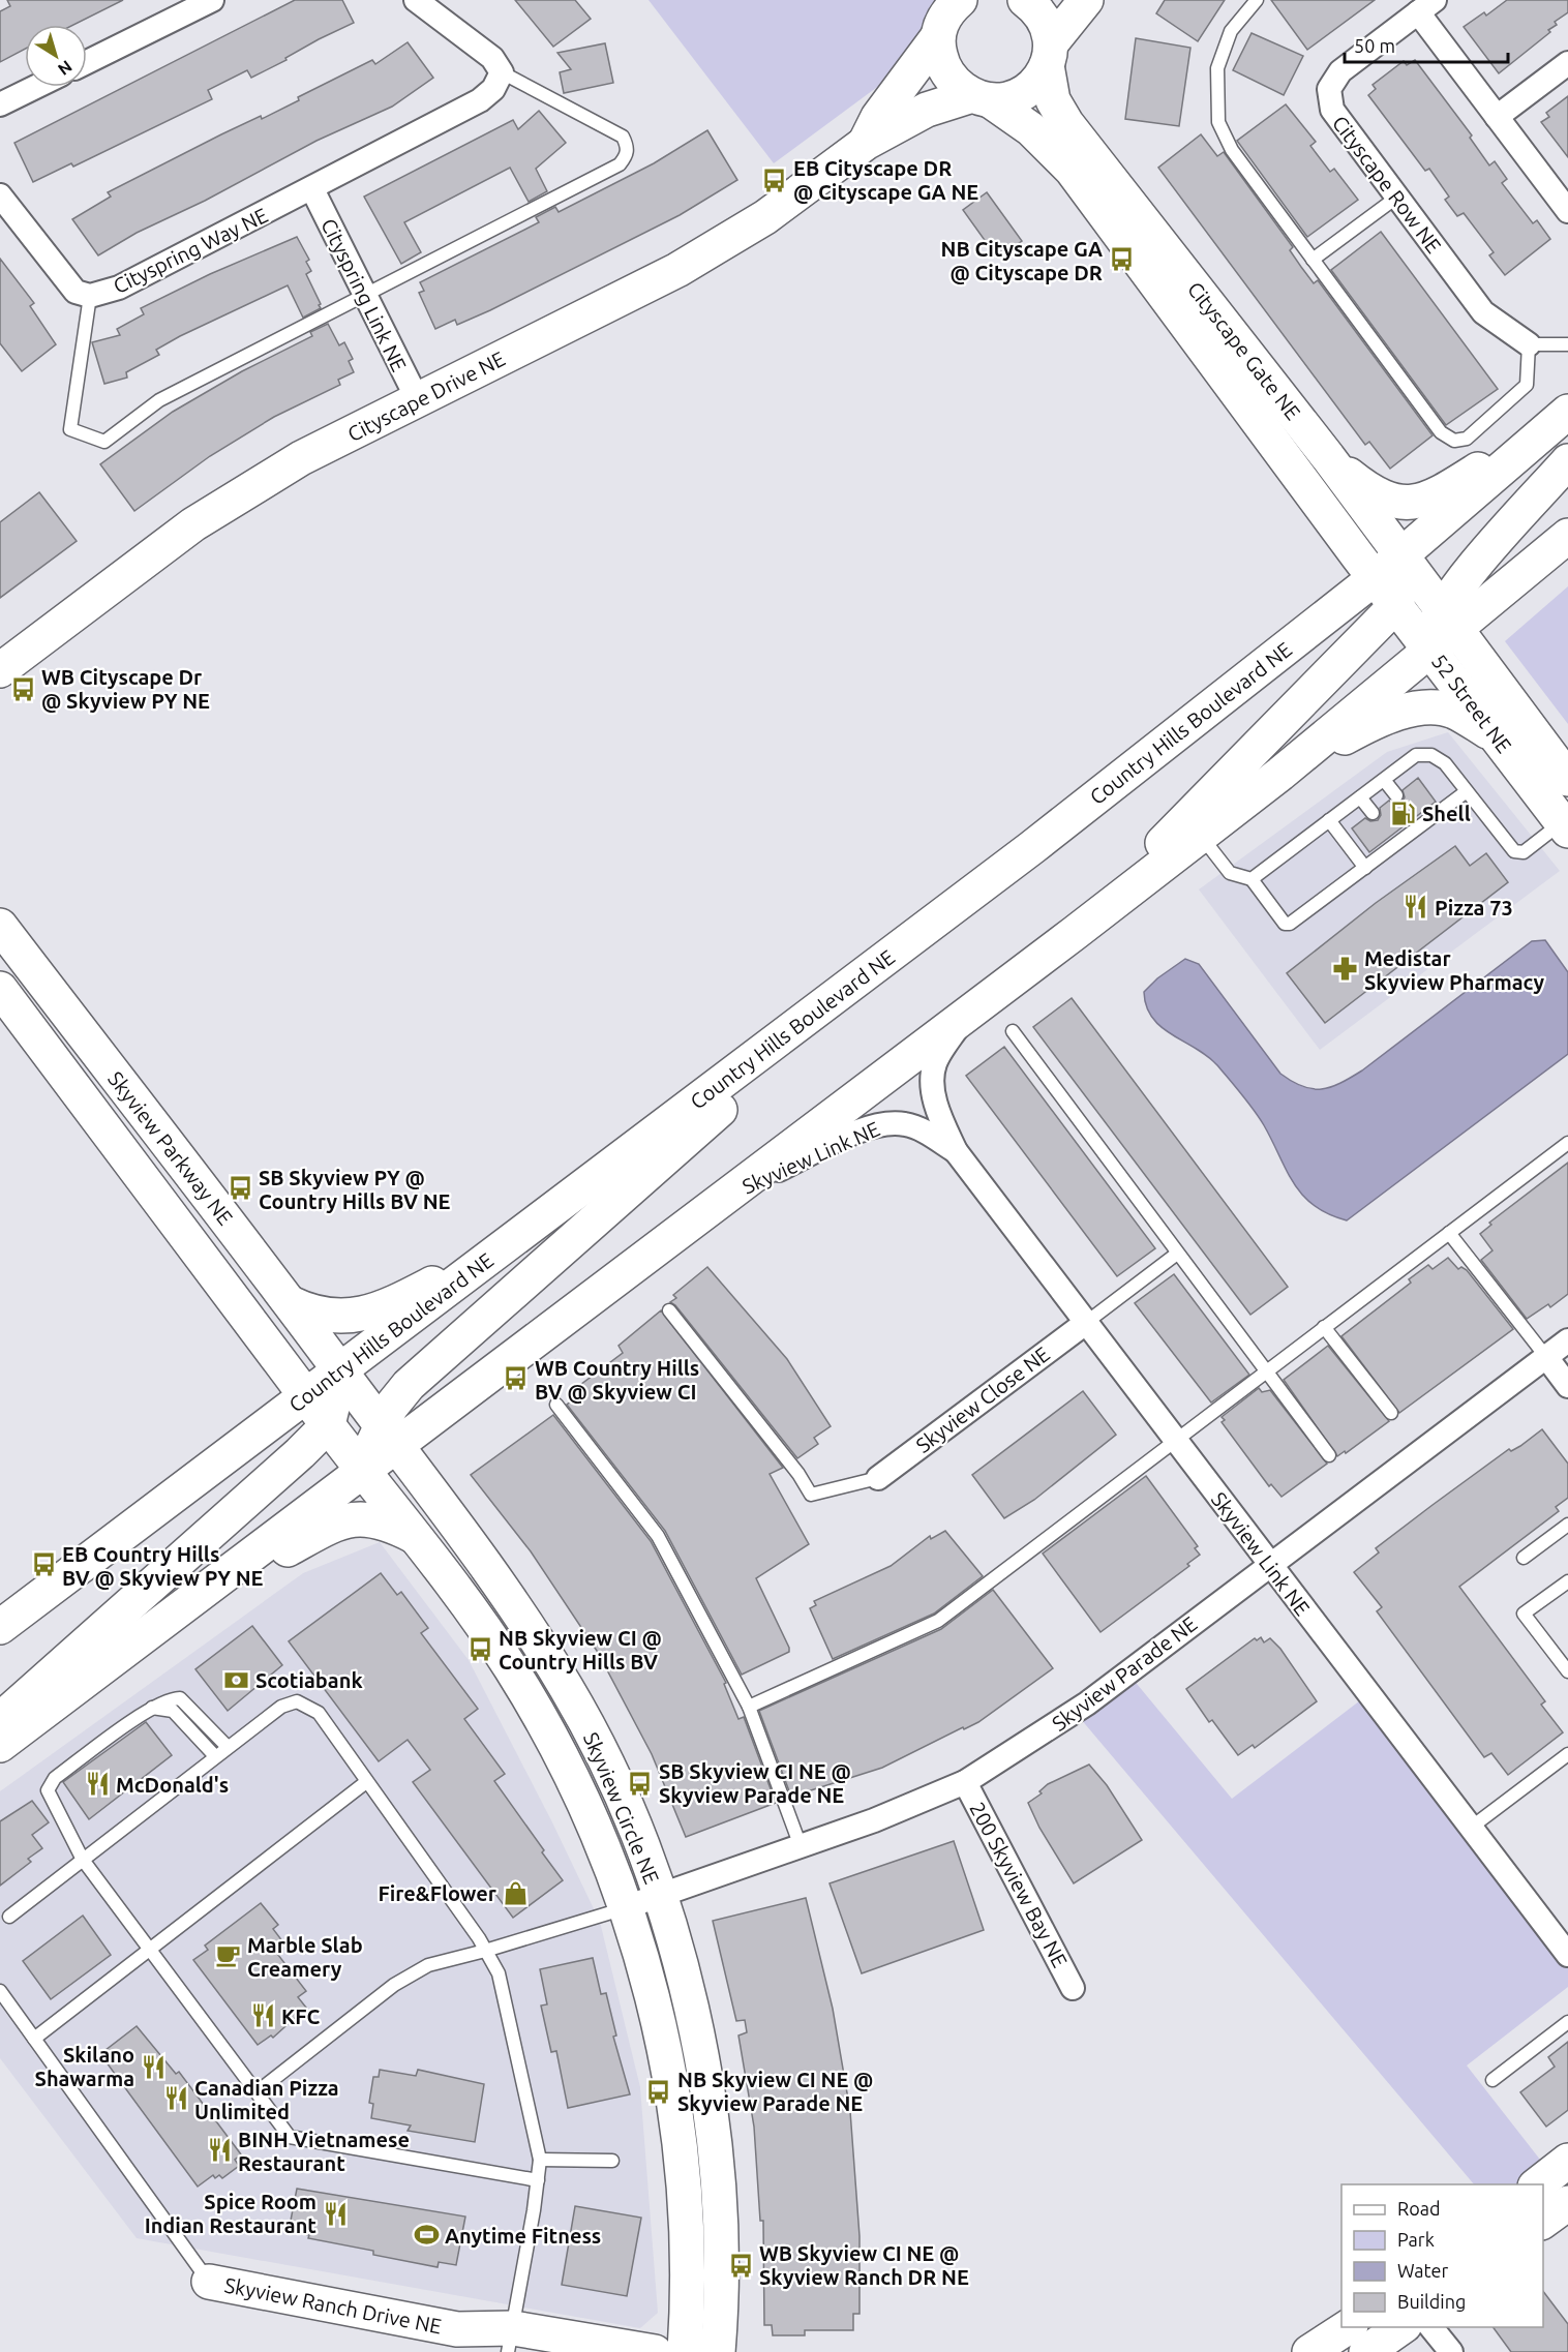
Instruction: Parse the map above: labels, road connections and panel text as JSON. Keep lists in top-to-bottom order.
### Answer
{
  "streets": {
    "street": [
      "Cityscape Row NE",
      "Cityspring Way NE",
      "Cityspring Link NE",
      "Cityscape Gate NE",
      "Cityscape Drive NE",
      "52 Street NE",
      "Country Hills Boulevard NE",
      "Skyview Parkway NE",
      "Skyview Link NE",
      "Skyview Close NE",
      "Skyview Parade NE",
      "Skyview Circle NE",
      "200 Skyview Bay NE",
      "Skyview Ranch Drive NE"
    ]
  },
  "crossings": [
    ["Cityspring Way NE", "Cityspring Link NE"],
    ["Cityspring Link NE", "Cityscape Drive NE"],
    ["Cityscape Gate NE", "Cityscape Drive NE"],
    ["Cityscape Gate NE", "52 Street NE"],
    ["Cityscape Gate NE", "Country Hills Boulevard NE"],
    ["52 Street NE", "Country Hills Boulevard NE"],
    ["Country Hills Boulevard NE", "Skyview Parkway NE"],
    ["Country Hills Boulevard NE", "Skyview Circle NE"],
    ["Skyview Parkway NE", "Skyview Circle NE"],
    ["Skyview Link NE", "Skyview Close NE"],
    ["Skyview Link NE", "Skyview Parade NE"],
    ["Skyview Parade NE", "Skyview Circle NE"],
    ["Skyview Parade NE", "200 Skyview Bay NE"]
  ],
  "places": {
    "bus stop": [
      "EB Cityscape DR @ Cityscape GA NE",
      "NB Cityscape GA @ Cityscape DR",
      "WB Cityscape Dr @ Skyview PY NE",
      "SB Skyview PY @ Country Hills BV NE",
      "WB Country Hills BV @ Skyview CI",
      "EB Country Hills BV @ Skyview PY NE",
      "NB Skyview CI @ Country Hills BV",
      "SB Skyview CI NE @ Skyview Parade NE",
      "NB Skyview CI NE @ Skyview Parade NE",
      "WB Skyview CI NE @ Skyview Ranch DR NE"
    ],
    "fuel station": ["Shell"],
    "restaurant": [
      "Pizza 73",
      "McDonald's",
      "KFC",
      "Skilano Shawarma",
      "Canadian Pizza Unlimited",
      "BINH Vietnamese Restaurant",
      "Spice Room Indian Restaurant"
    ],
    "pharmacy": ["Medistar Skyview Pharmacy"],
    "bank": ["Scotiabank"],
    "shop": ["Fire&Flower"],
    "cafe": ["Marble Slab Creamery"],
    "sports": ["Anytime Fitness"]
  },
  "legend": [
    "Road",
    "Park",
    "Water",
    "Building"
  ],
  "scale_bar": "50 m",
  "north": "bottom right"
}
